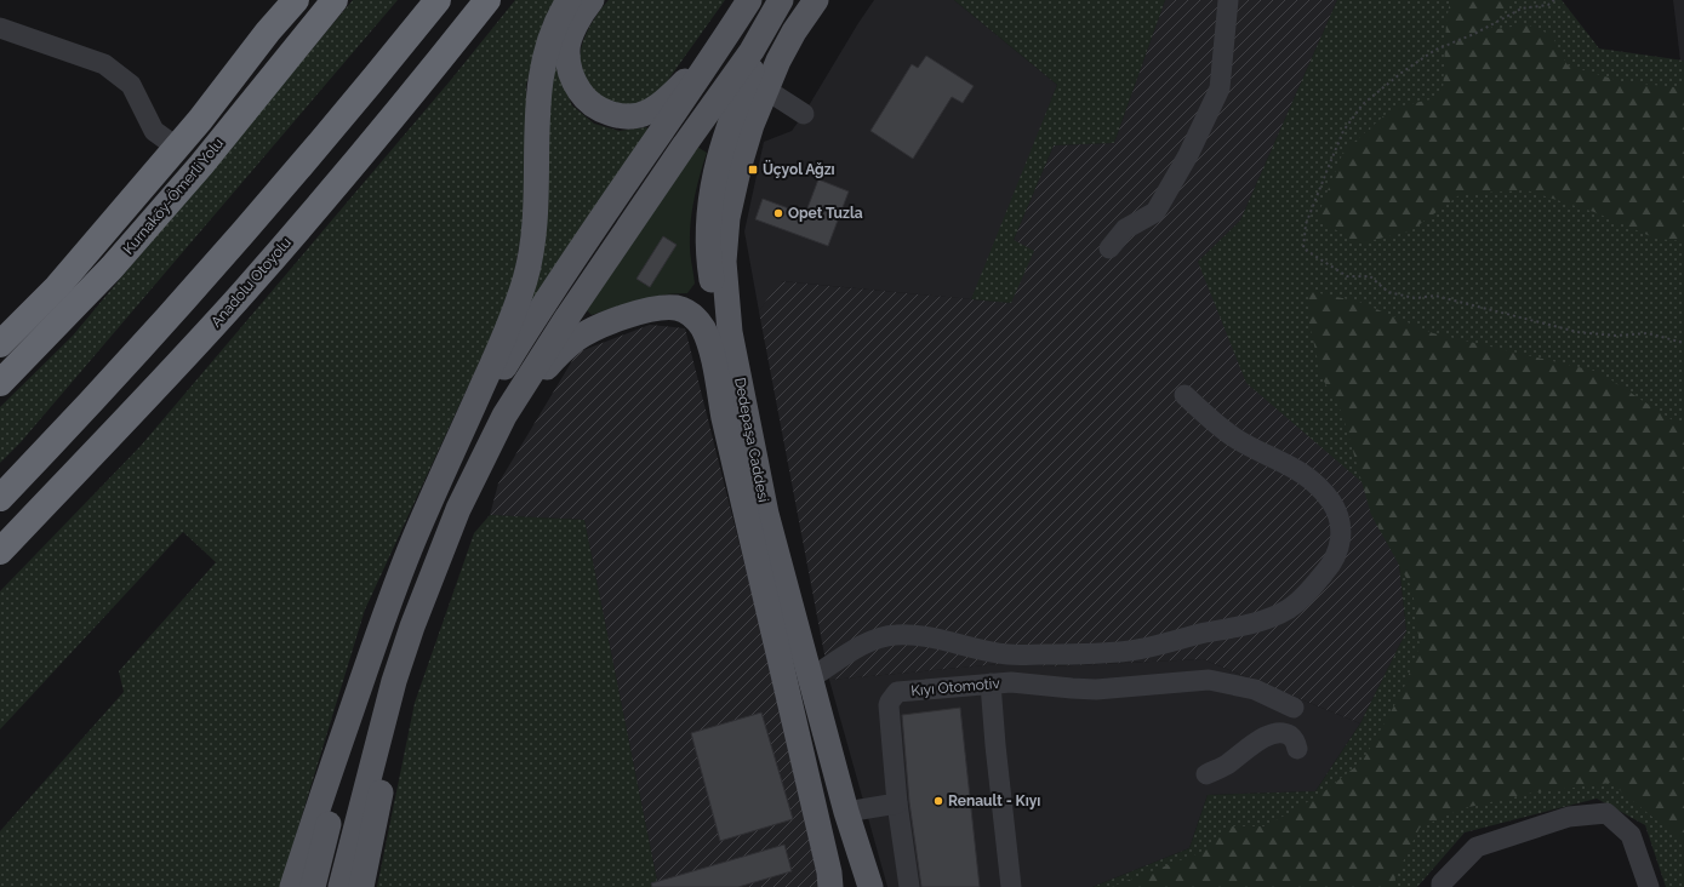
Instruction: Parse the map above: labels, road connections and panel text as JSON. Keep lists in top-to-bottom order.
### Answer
{
  "streets": {
    "highway": ["Kurnaköy-Ömerli Yolu", "Anadolu Otoyolu"],
    "main road": ["Dedepaşa Caddesi"],
    "street": ["Kıyı Otomotiv"]
  },
  "places": {
    "transit": ["Üçyol Ağzı"],
    "other": ["Opet Tuzla", "Renault - Kıyı"]
  }
}
